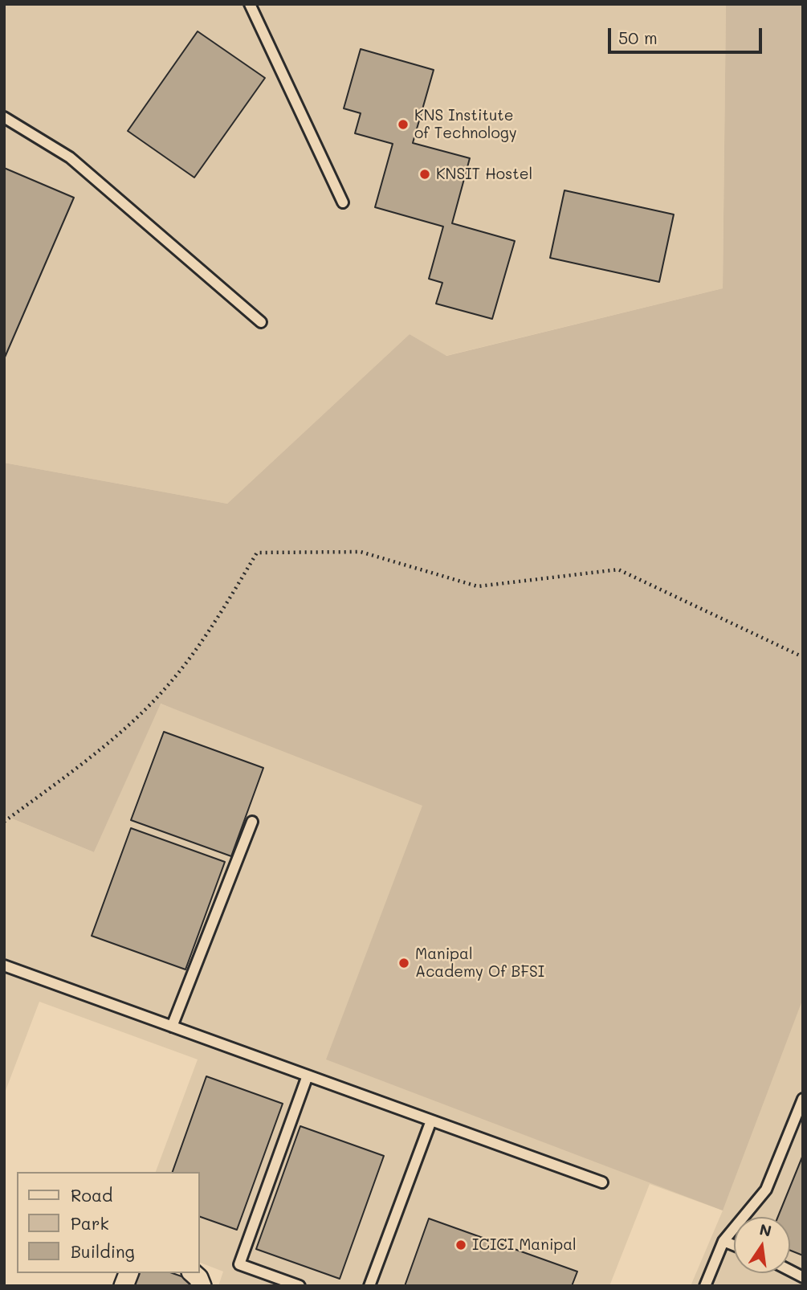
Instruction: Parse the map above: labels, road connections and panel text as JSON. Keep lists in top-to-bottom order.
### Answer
{
  "places": [
    "KNS Institute of Technology",
    "KNSIT Hostel",
    "Manipal Academy Of BFSI",
    "ICICI Manipal"
  ],
  "legend": ["Road", "Park", "Building"],
  "scale_bar": "50 m",
  "north": "top"
}
